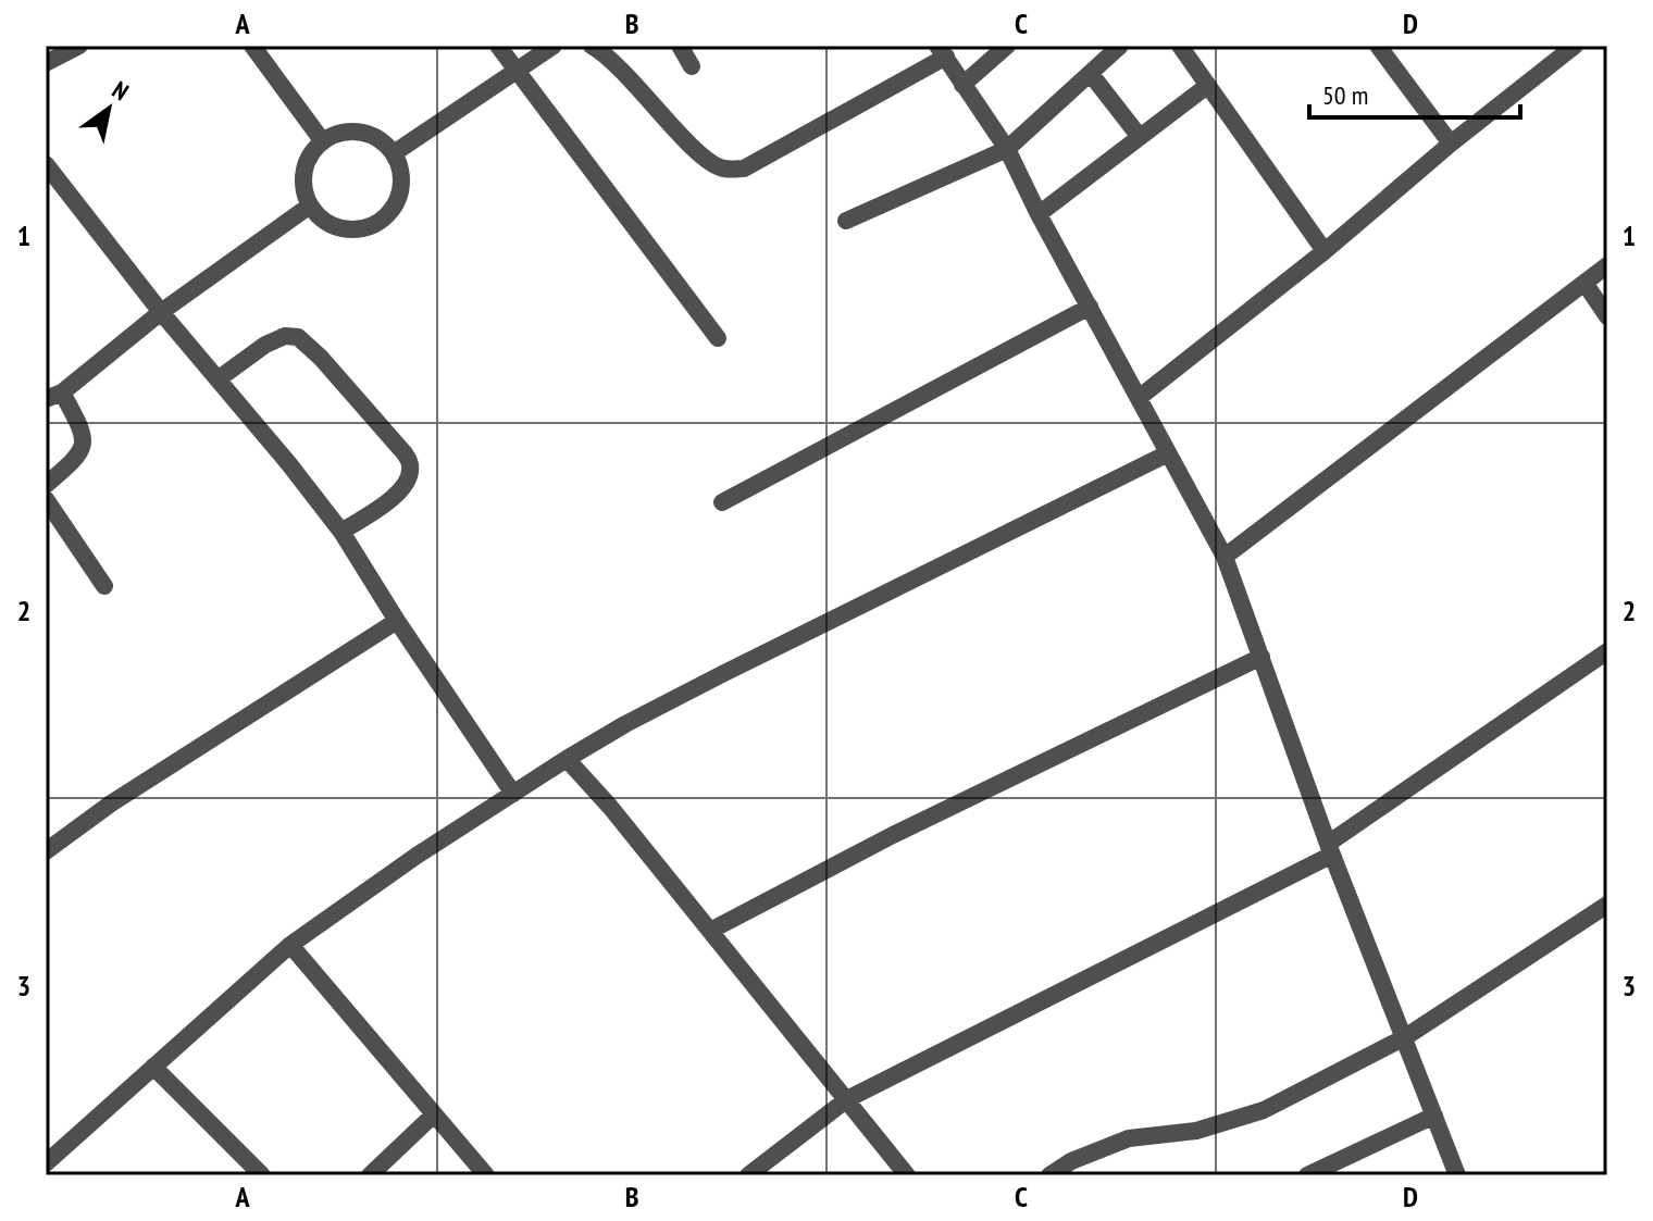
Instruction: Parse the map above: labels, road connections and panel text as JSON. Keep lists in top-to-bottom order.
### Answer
{
  "scale_bar": "50 m",
  "north": "top right",
  "grid": {
    "columns": [
      "A",
      "B",
      "C",
      "D"
    ],
    "rows": ["1", "2", "3"]
  }
}
